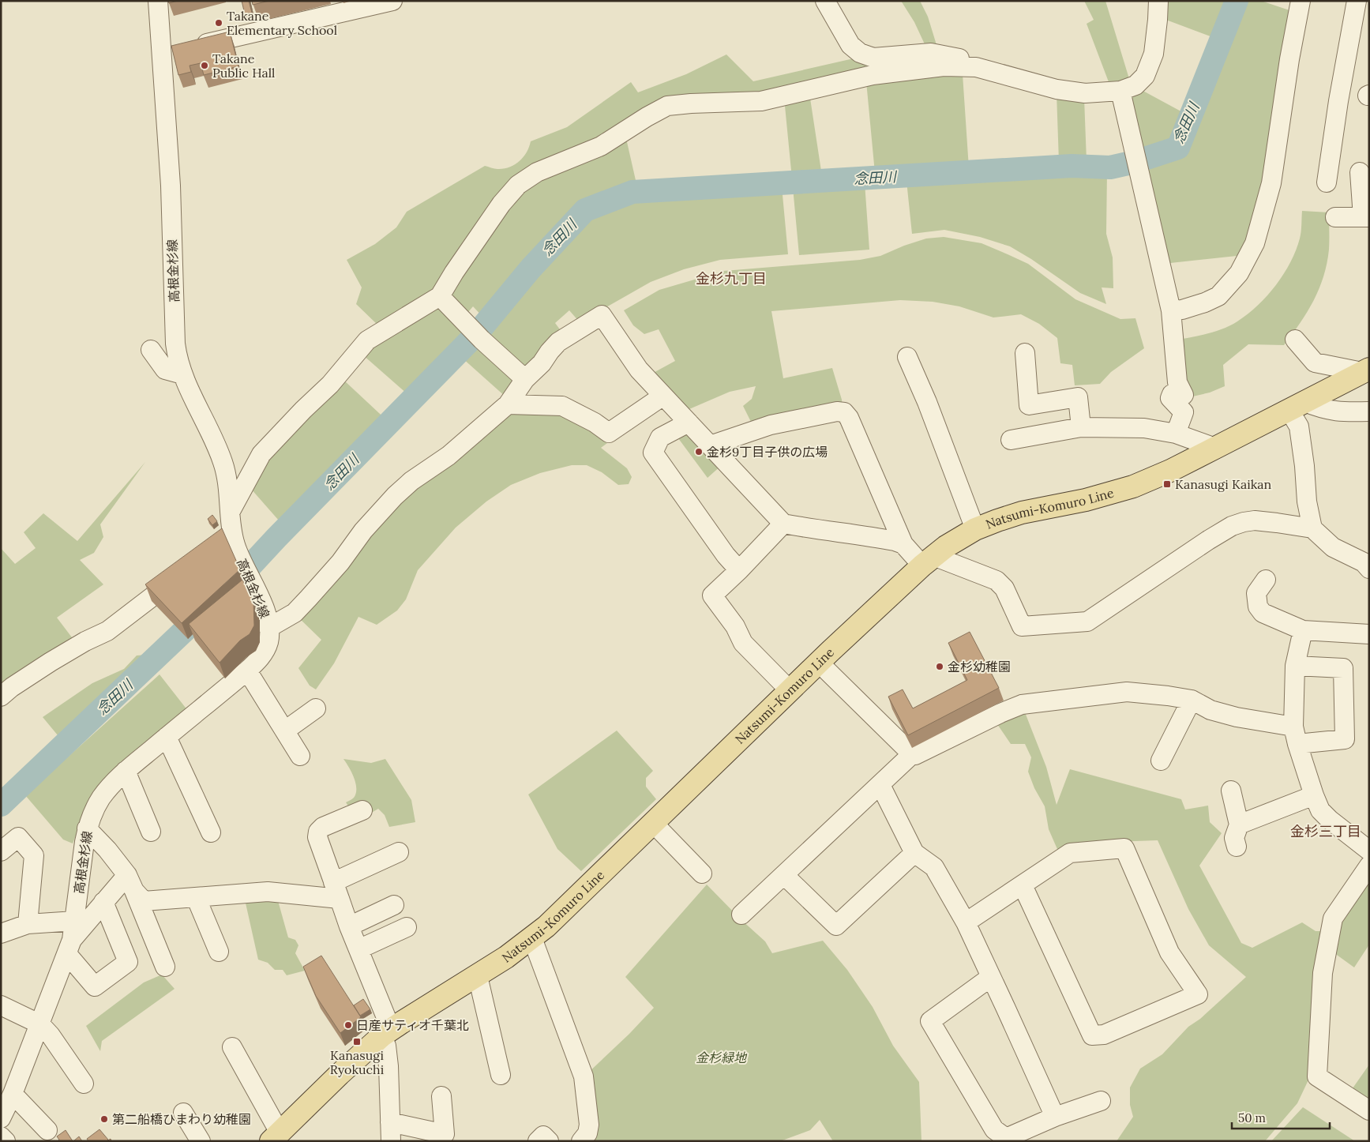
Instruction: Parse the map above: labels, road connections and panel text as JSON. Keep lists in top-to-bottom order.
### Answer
{
  "streets": {
    "main road": ["Natsumi-Komuro Line"],
    "street": ["高根金杉線"]
  },
  "districts": ["金杉九丁目", "金杉三丁目"],
  "water": ["念田川"],
  "parks": ["金杉緑地"],
  "places": {
    "other": [
      "Takane Elementary School",
      "Takane Public Hall",
      "金杉9丁目子供の広場",
      "金杉幼稚園",
      "日産サティオ千葉北",
      "第二船橋ひまわり幼稚園"
    ],
    "transit": ["Kanasugi Kaikan", "Kanasugi Ryokuchi"]
  },
  "scale_bar": "50 m"
}
